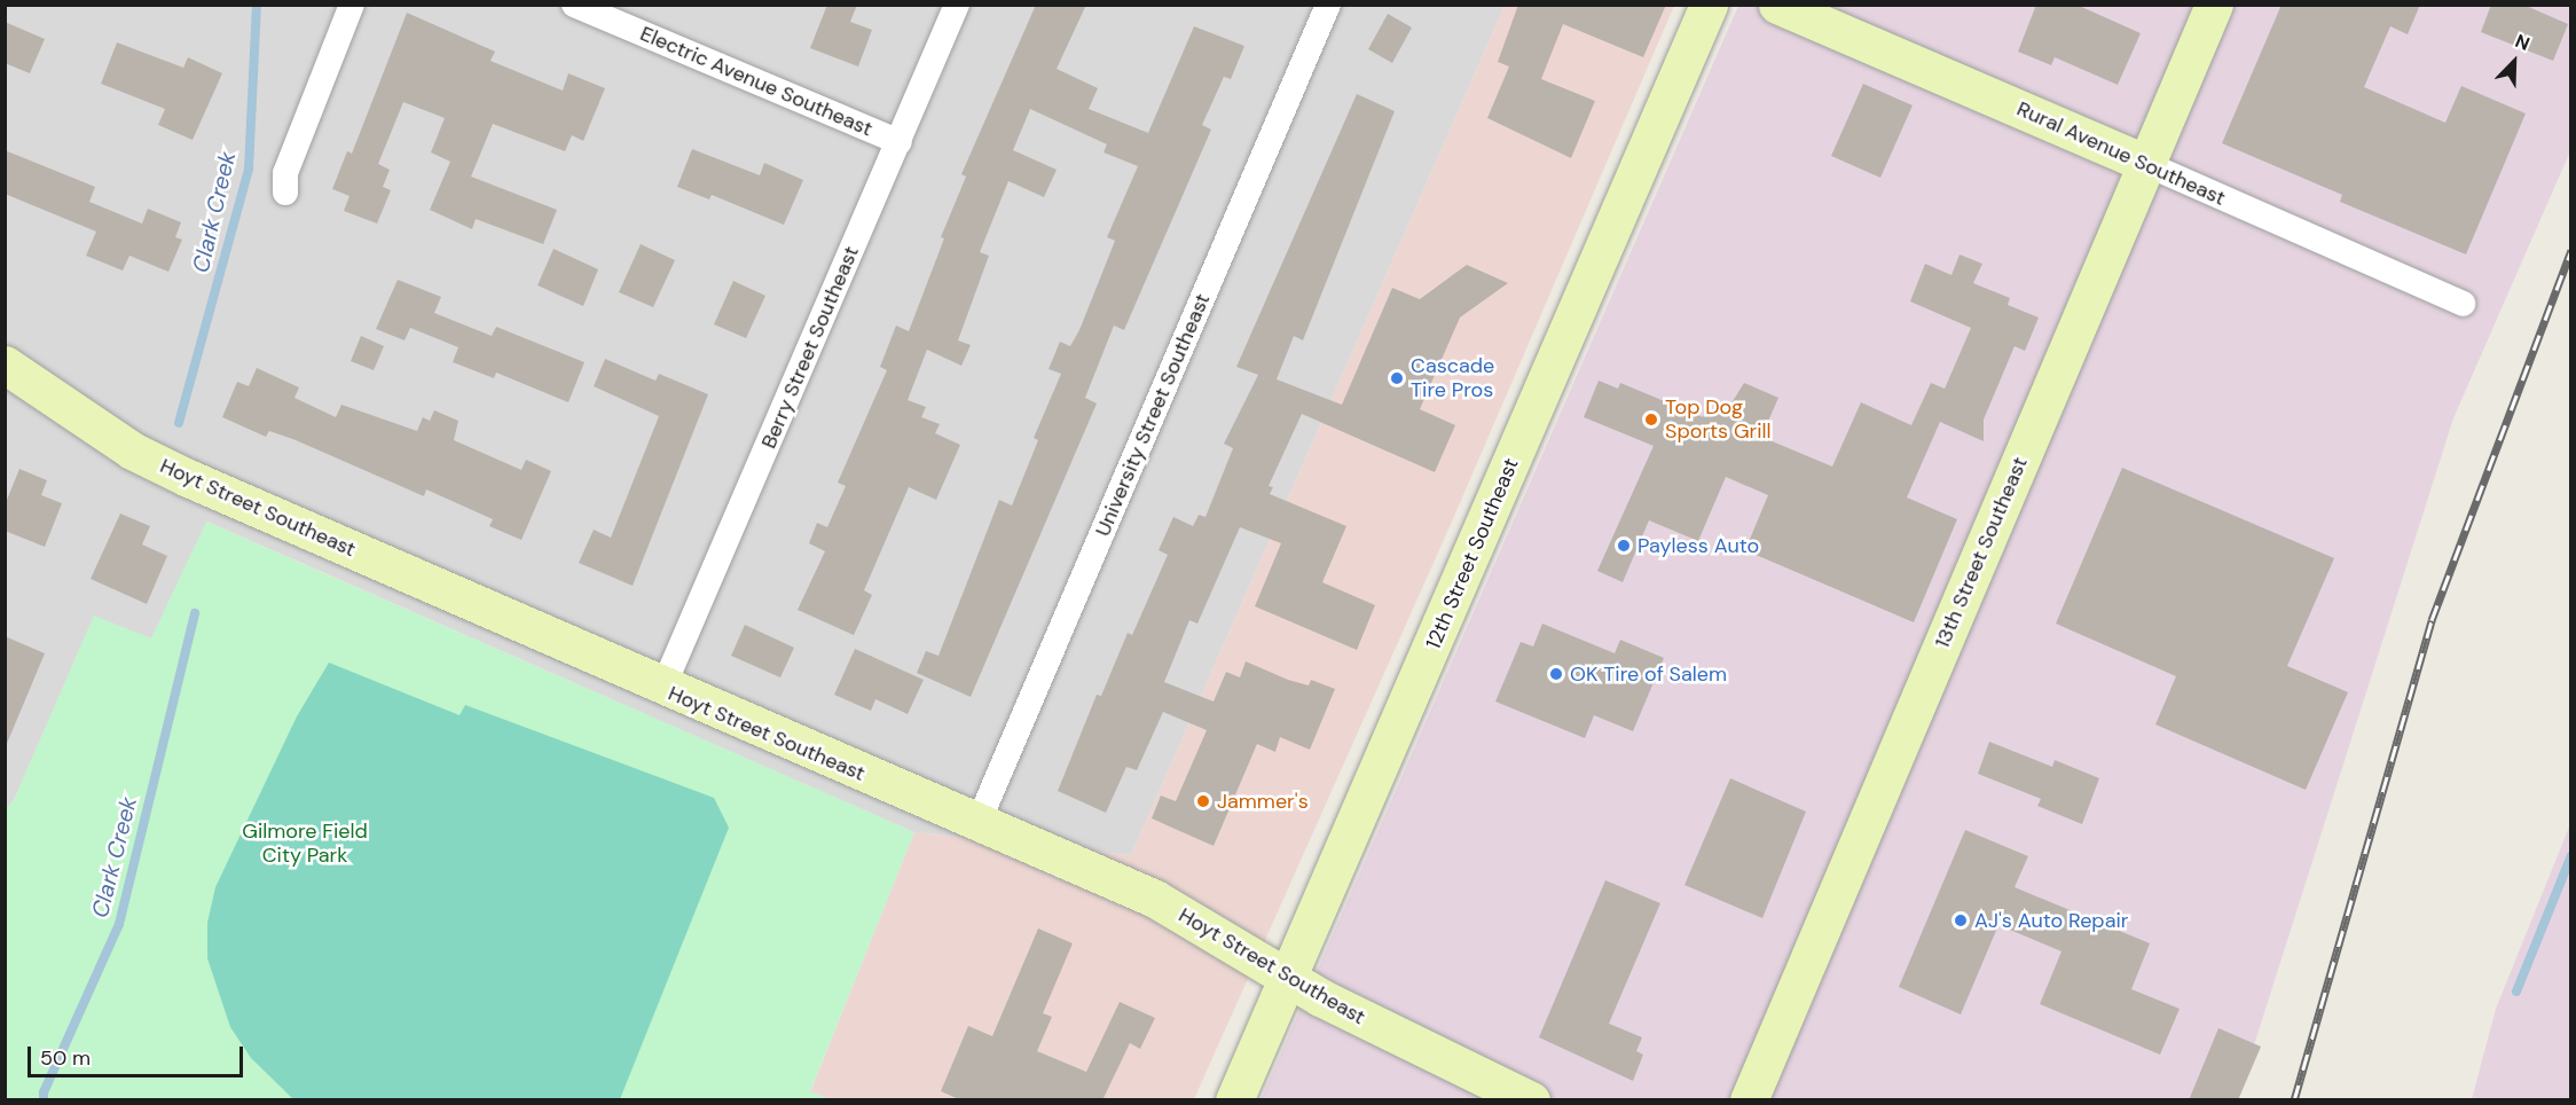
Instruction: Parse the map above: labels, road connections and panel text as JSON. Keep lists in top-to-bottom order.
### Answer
{
  "streets": {
    "main road": [
      "Rural Avenue Southeast",
      "Hoyt Street Southeast",
      "13th Street Southeast",
      "12th Street Southeast"
    ],
    "street": ["Electric Avenue Southeast", "Berry Street Southeast", "University Street Southeast"]
  },
  "crossings": [
    ["Electric Avenue Southeast", "Berry Street Southeast"],
    ["Rural Avenue Southeast", "13th Street Southeast"],
    ["Berry Street Southeast", "Hoyt Street Southeast"],
    ["University Street Southeast", "Hoyt Street Southeast"],
    ["Hoyt Street Southeast", "12th Street Southeast"]
  ],
  "water": ["Clark Creek"],
  "parks": ["Gilmore Field City Park"],
  "places": [
    "Cascade Tire Pros",
    "Top Dog Sports Grill",
    "Payless Auto",
    "OK Tire of Salem",
    "Jammer's",
    "AJ's Auto Repair"
  ],
  "scale_bar": "50 m",
  "north": "top right"
}
